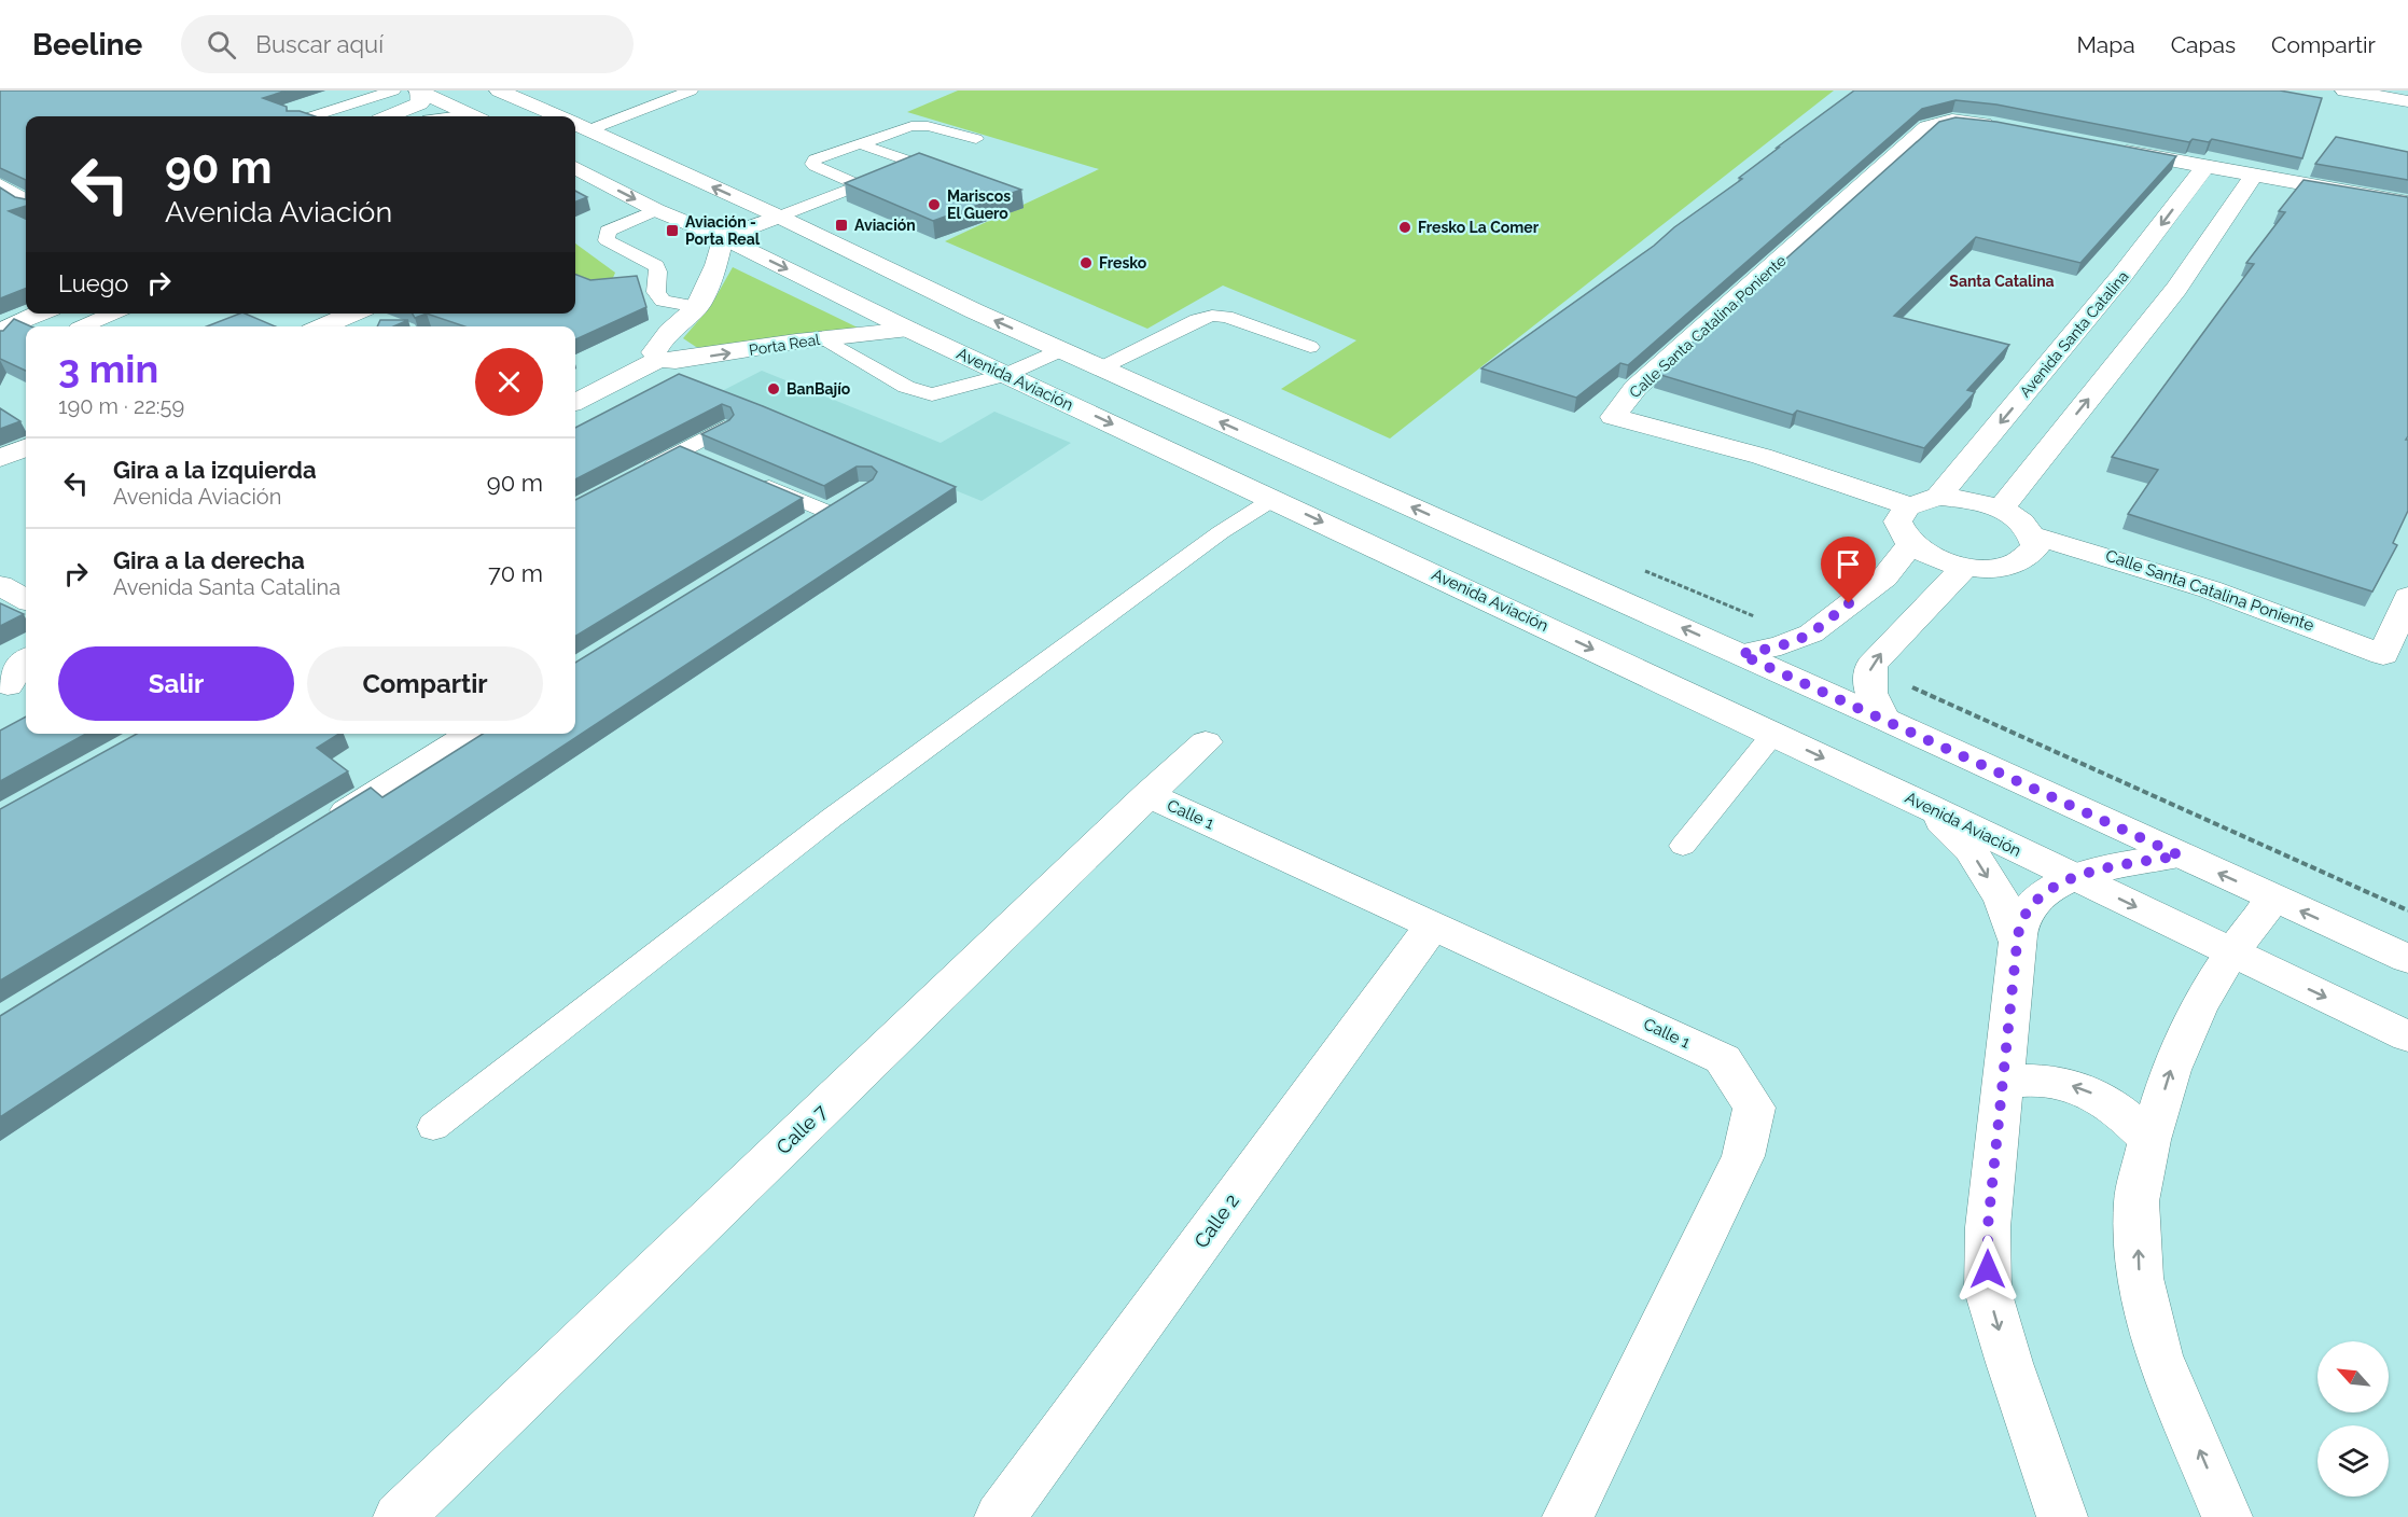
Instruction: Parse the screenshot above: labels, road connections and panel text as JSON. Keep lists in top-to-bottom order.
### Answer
{
  "streets": {
    "street": [
      "Calle Santa Catalina Poniente",
      "Avenida Santa Catalina",
      "Porta Real",
      "Avenida Aviación",
      "Calle 1",
      "Calle 7",
      "Calle 2"
    ]
  },
  "crossings": [
    ["Porta Real", "Avenida Aviación"],
    ["Calle 1", "Calle 7"],
    ["Calle 1", "Calle 2"]
  ],
  "districts": ["Santa Catalina"],
  "places": {
    "other": [
      "Mariscos El Guero",
      "Fresko La Comer",
      "Fresko",
      "BanBajío"
    ],
    "transit": ["Aviación", "Aviación - Porta Real"]
  },
  "north": "top left",
  "page": {
    "header": "Beeline",
    "search": "Buscar aquí",
    "nav": ["Mapa", "Capas", "Compartir"],
    "turn": ["90 m", "Avenida Aviación"],
    "then": "Luego",
    "heading": ["3 min", "190 m · 22:59"],
    "list": [
      {
        "name": "Gira a la izquierda",
        "note": "Avenida Aviación",
        "value": "90 m"
      },
      {
        "name": "Gira a la derecha",
        "note": "Avenida Santa Catalina",
        "value": "70 m"
      }
    ],
    "buttons": ["Salir", "Compartir"]
  }
}
